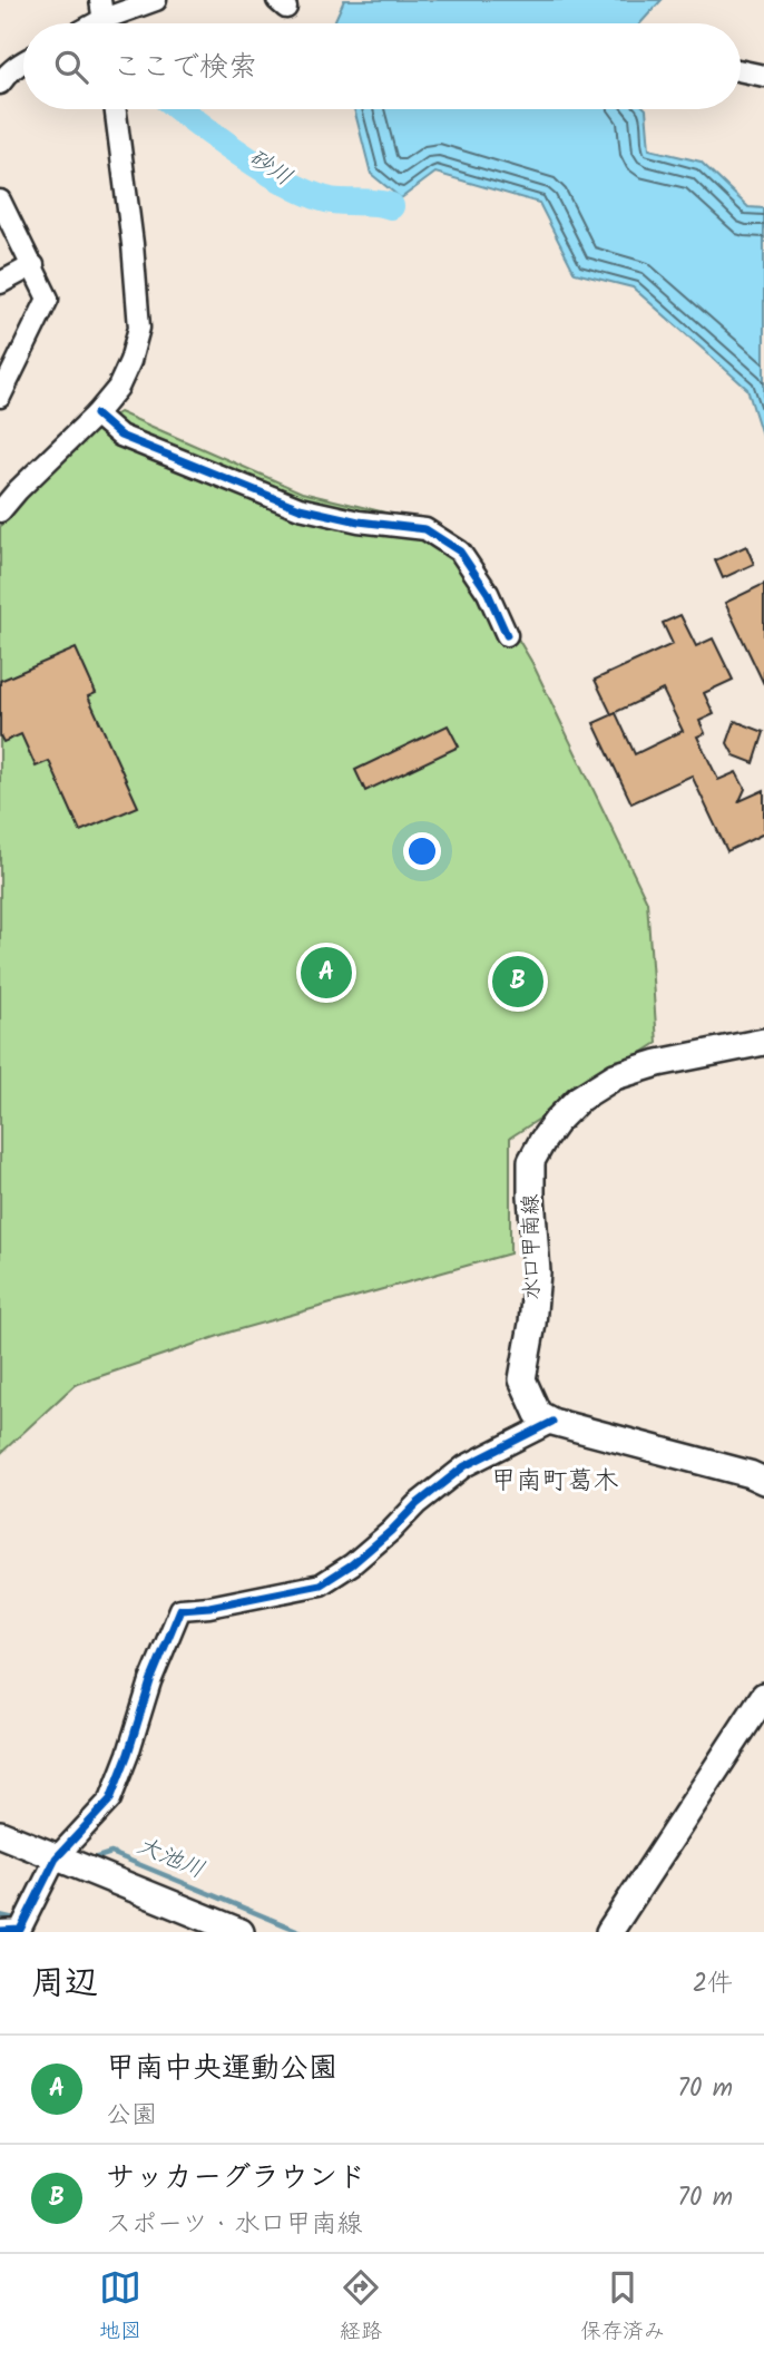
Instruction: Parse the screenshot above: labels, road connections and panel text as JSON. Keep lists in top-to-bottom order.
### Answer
{
  "streets": {
    "main road": ["水口甲南線"]
  },
  "districts": ["甲南町葛木"],
  "water": ["砂川", "大池川"],
  "page": {
    "search": "ここで検索",
    "pins": ["A", "B"],
    "heading": ["周辺", "2件"],
    "list": [
      {
        "mark": "A",
        "name": "甲南中央運動公園",
        "note": "公園",
        "value": "70 m"
      },
      {
        "mark": "B",
        "name": "サッカーグラウンド",
        "note": "スポーツ · 水口甲南線",
        "value": "70 m"
      }
    ],
    "nav": ["地図", "経路", "保存済み"]
  }
}
